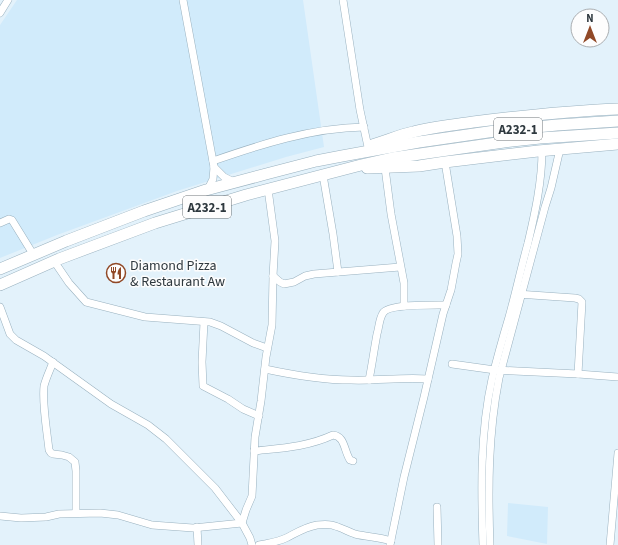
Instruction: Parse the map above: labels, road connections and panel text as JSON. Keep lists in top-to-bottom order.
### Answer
{
  "streets": {
    "highway": ["A232-1"]
  },
  "places": {
    "restaurant": ["Diamond Pizza & Restaurant Aw"]
  },
  "north": "top"
}
